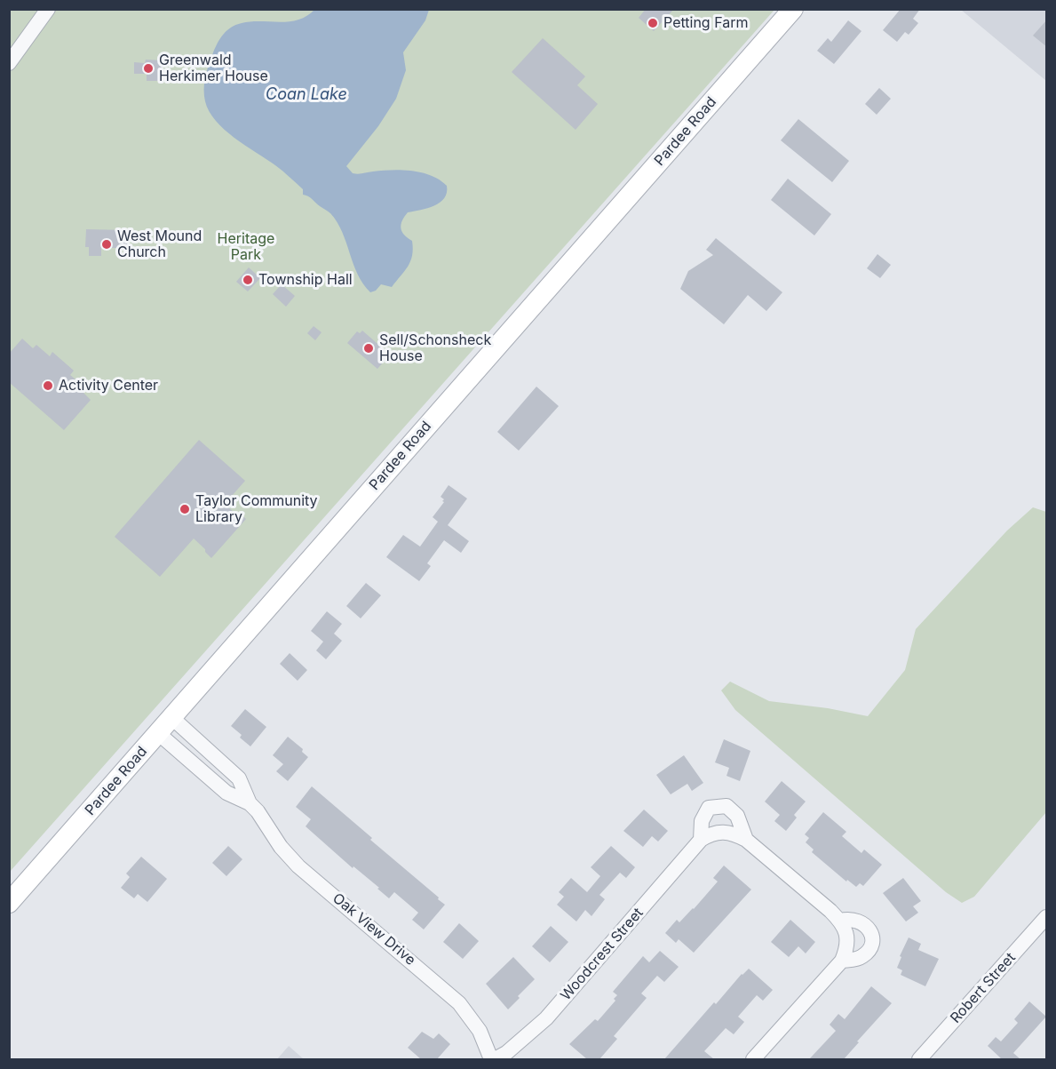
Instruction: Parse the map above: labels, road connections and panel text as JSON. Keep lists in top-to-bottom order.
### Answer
{
  "streets": {
    "main road": ["Pardee Road"],
    "street": ["Oak View Drive", "Woodcrest Street", "Robert Street"]
  },
  "crossings": [
    ["Pardee Road", "Oak View Drive"]
  ],
  "water": ["Coan Lake"],
  "parks": ["Heritage Park"],
  "places": [
    "Petting Farm",
    "Greenwald Herkimer House",
    "West Mound Church",
    "Township Hall",
    "Sell/Schonsheck House",
    "Activity Center",
    "Taylor Community Library"
  ]
}
